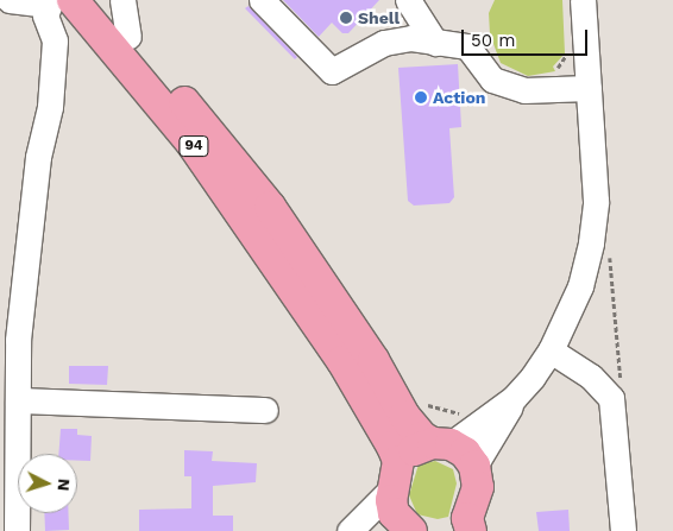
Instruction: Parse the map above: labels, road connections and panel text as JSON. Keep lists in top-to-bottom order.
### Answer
{
  "streets": {
    "main road": ["94"]
  },
  "places": ["Shell", "Action"],
  "scale_bar": "50 m",
  "north": "right"
}
